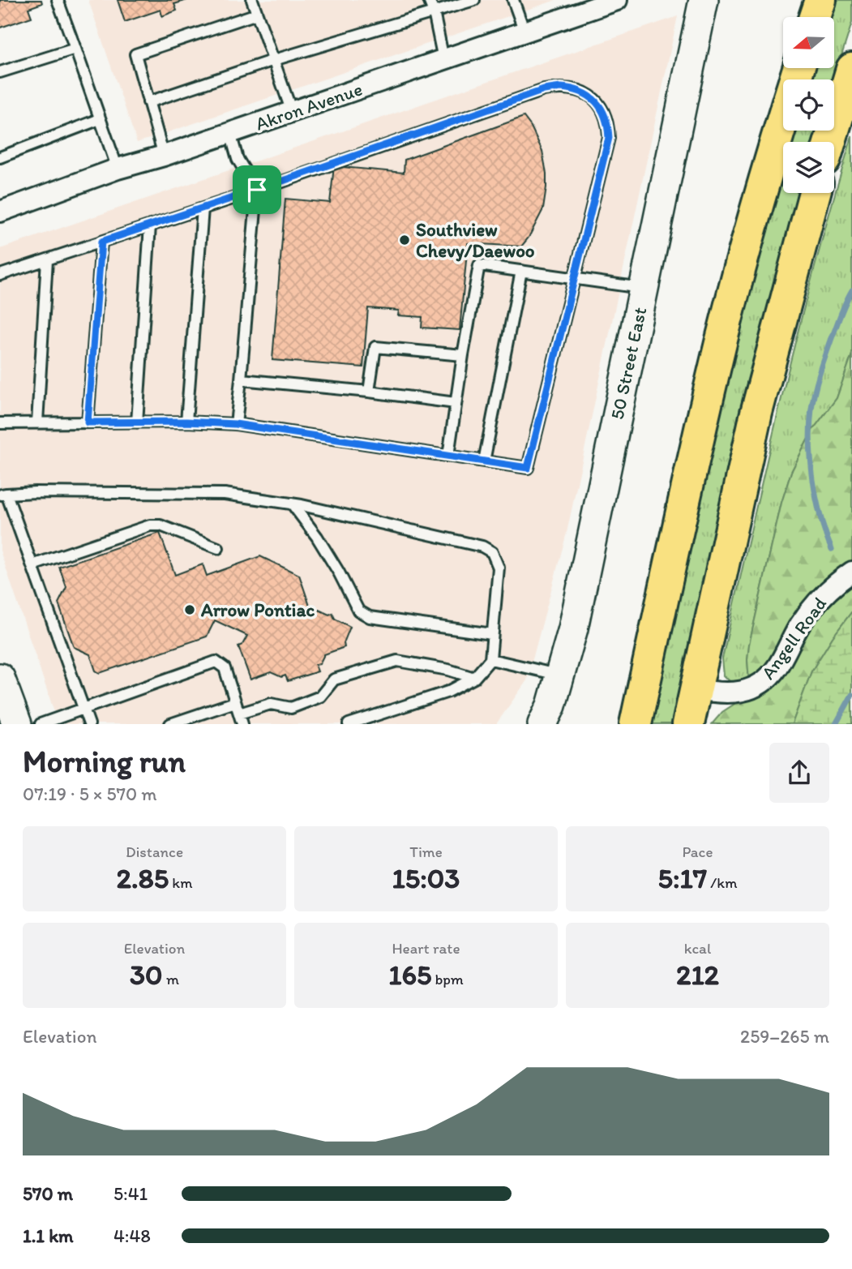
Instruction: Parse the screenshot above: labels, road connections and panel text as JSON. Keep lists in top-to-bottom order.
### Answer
{
  "streets": {
    "street": ["Akron Avenue", "50 Street East", "Angell Road"]
  },
  "places": ["Southview Chevy/Daewoo", "Arrow Pontiac"],
  "north": "left",
  "page": {
    "heading": ["Morning run", "07:19 · 5 × 570 m"],
    "stats": [
      ["Distance", "2.85 km"],
      ["Time", "15:03"],
      ["Pace", "5:17 /km"],
      ["Elevation", "30 m"],
      ["Heart rate", "165 bpm"],
      ["kcal", "212"]
    ],
    "chart": ["Elevation", "259–265 m"],
    "list": [
      {
        "name": "570 m",
        "note": "5:41"
      },
      {
        "name": "1.1 km",
        "note": "4:48"
      }
    ]
  }
}
